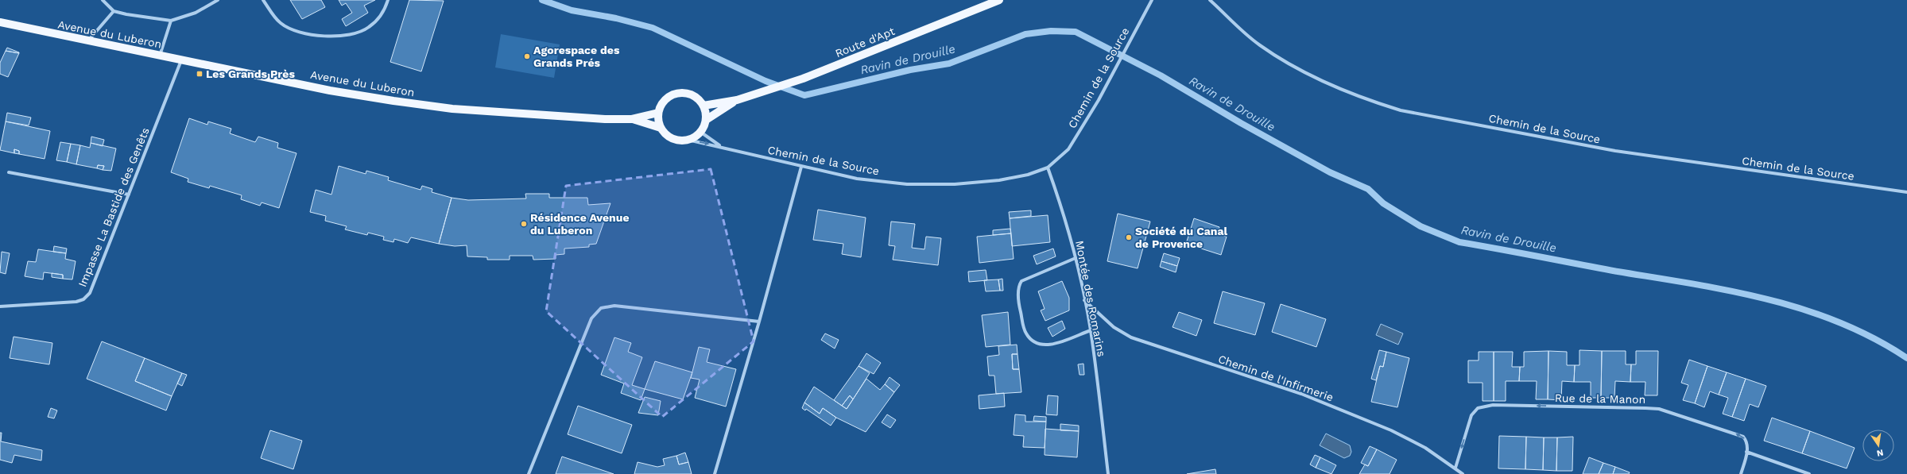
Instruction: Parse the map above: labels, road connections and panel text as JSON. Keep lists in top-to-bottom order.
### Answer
{
  "streets": {
    "main road": ["Avenue du Luberon", "Route d'Apt"],
    "street": [
      "Chemin de la Source",
      "Impasse La Bastide des Genêts",
      "Montée des Romarins",
      "Chemin de l'Infirmerie",
      "Rue de la Manon"
    ]
  },
  "crossings": [
    ["Avenue du Luberon", "Route d'Apt"],
    ["Avenue du Luberon", "Chemin de la Source"],
    ["Avenue du Luberon", "Impasse La Bastide des Genêts"],
    ["Route d'Apt", "Chemin de la Source"],
    ["Chemin de la Source", "Montée des Romarins"],
    ["Montée des Romarins", "Chemin de l'Infirmerie"],
    ["Chemin de l'Infirmerie", "Rue de la Manon"]
  ],
  "one_way": ["Rue de la Manon"],
  "water": ["Ravin de Drouille"],
  "places": {
    "other": ["Agorespace des Grands Prés", "Résidence Avenue du Luberon", "Société du Canal de Provence"],
    "transit": ["Les Grands Près"]
  },
  "north": "bottom"
}
